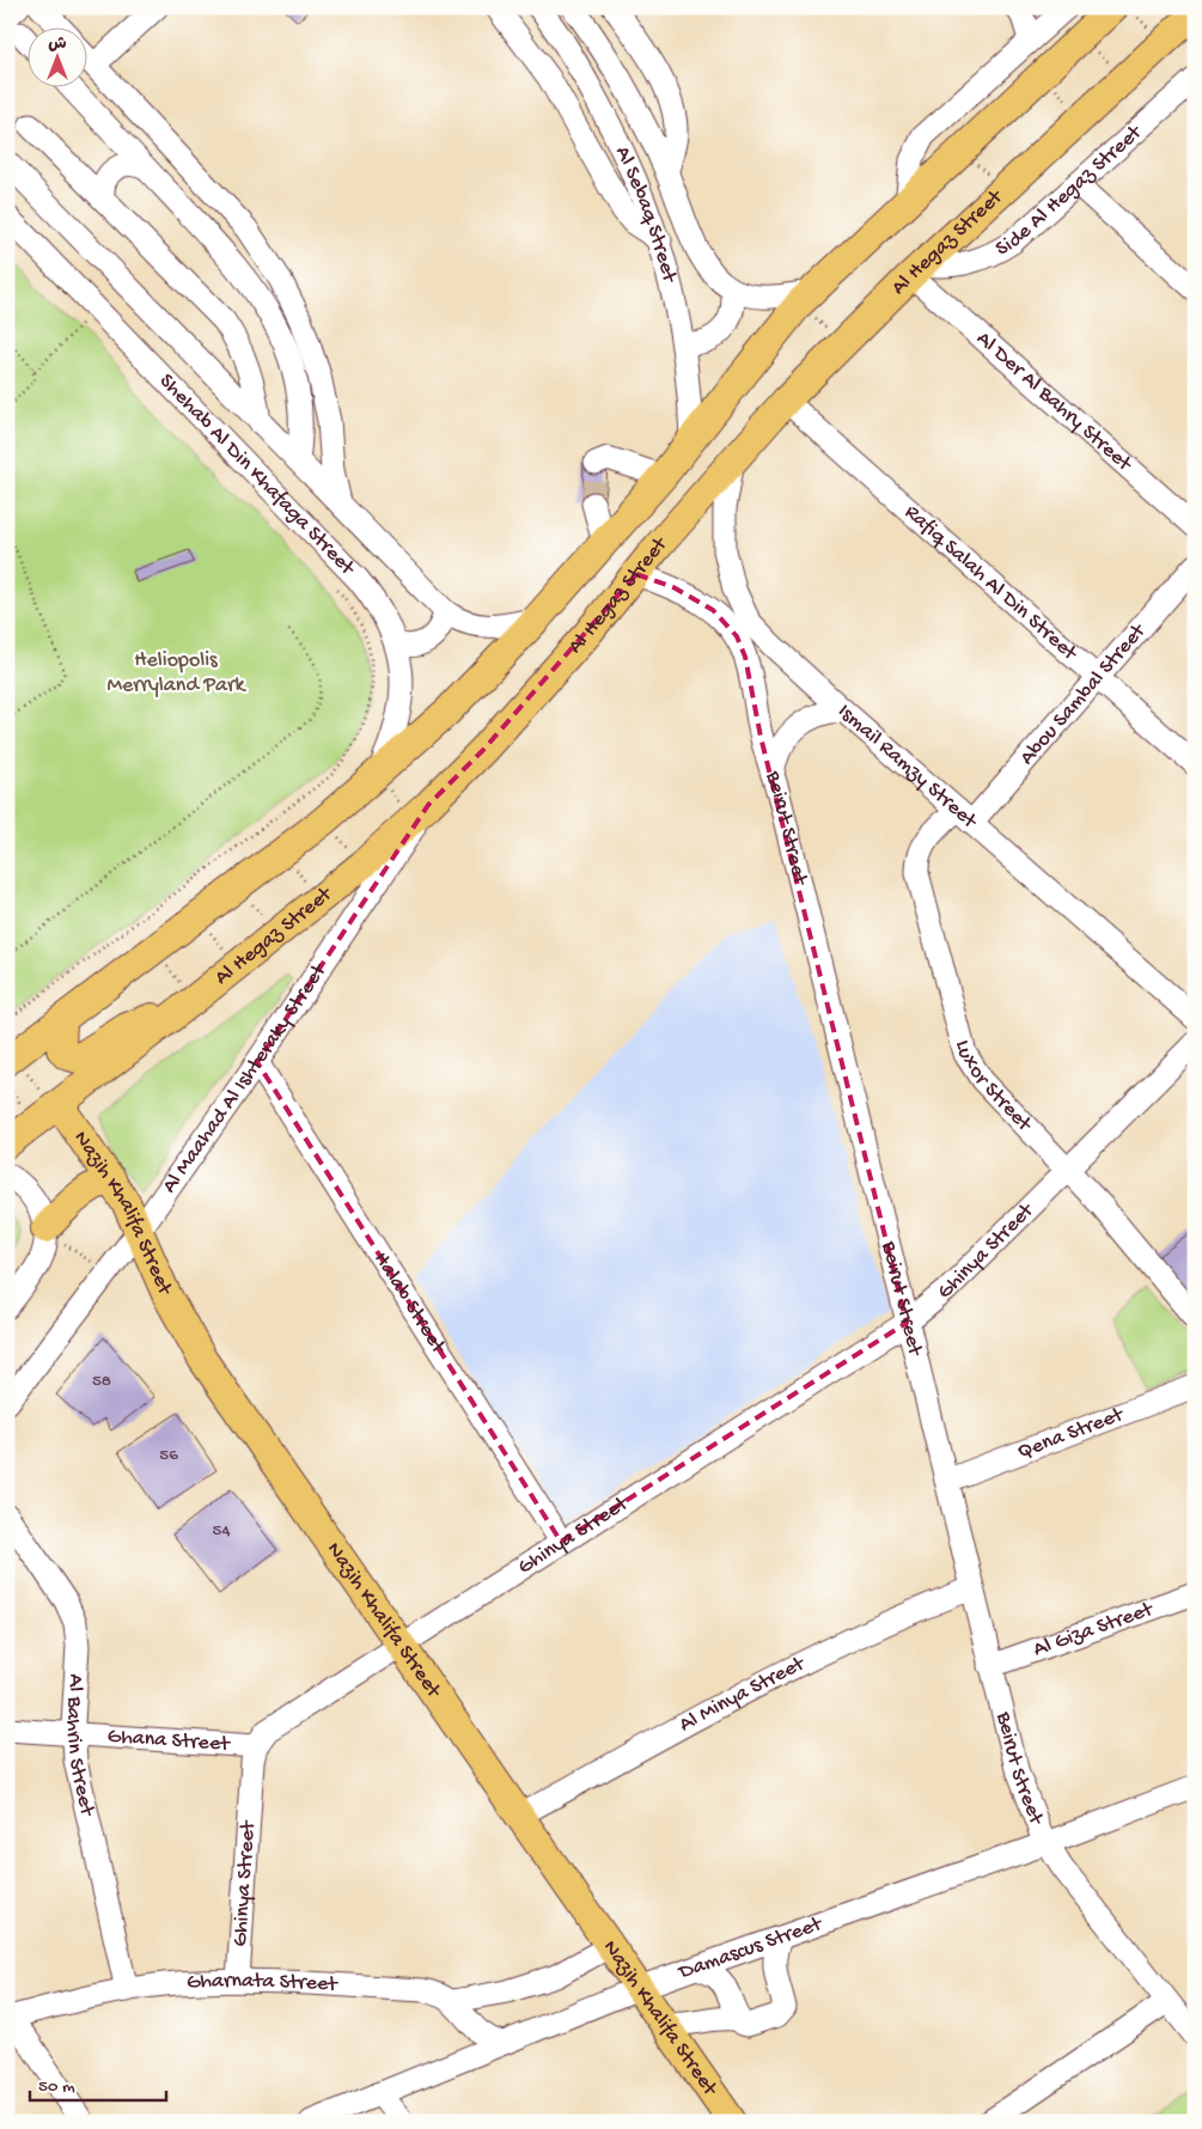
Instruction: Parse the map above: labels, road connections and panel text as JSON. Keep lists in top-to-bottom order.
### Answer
{
  "streets": {
    "main road": ["Al Hegaz Street", "Nazih Khalifa Street"],
    "street": [
      "Side Al Hegaz Street",
      "Al Sebaq Street",
      "Al Der Al Bahry Street",
      "Shehab Al Din Khafaga Street",
      "Rafiq Salah Al Din Street",
      "Abou Sambal Street",
      "Ismail Ramzy Street",
      "Beirut Street",
      "Al Maahad Al Ishteraky Street",
      "Luxor Street",
      "Ghinya Street",
      "Halab Street",
      "Qena Street",
      "Al Giza Street",
      "Al Minya Street",
      "Ghana Street",
      "Al Bahrin Street",
      "Damascus Street",
      "Gharnata Street"
    ]
  },
  "crossings": [
    ["Side Al Hegaz Street", "Al Hegaz Street"],
    ["Side Al Hegaz Street", "Al Der Al Bahry Street"],
    ["Al Sebaq Street", "Al Hegaz Street"],
    ["Al Hegaz Street", "Al Der Al Bahry Street"],
    ["Al Hegaz Street", "Shehab Al Din Khafaga Street"],
    ["Al Hegaz Street", "Rafiq Salah Al Din Street"],
    ["Al Hegaz Street", "Ismail Ramzy Street"],
    ["Al Hegaz Street", "Beirut Street"],
    ["Al Hegaz Street", "Al Maahad Al Ishteraky Street"],
    ["Al Hegaz Street", "Nazih Khalifa Street"],
    ["Rafiq Salah Al Din Street", "Abou Sambal Street"],
    ["Abou Sambal Street", "Ismail Ramzy Street"],
    ["Abou Sambal Street", "Luxor Street"],
    ["Ismail Ramzy Street", "Luxor Street"],
    ["Beirut Street", "Ghinya Street"],
    ["Beirut Street", "Qena Street"],
    ["Beirut Street", "Al Giza Street"],
    ["Beirut Street", "Al Minya Street"],
    ["Beirut Street", "Damascus Street"],
    ["Al Maahad Al Ishteraky Street", "Nazih Khalifa Street"],
    ["Al Maahad Al Ishteraky Street", "Halab Street"],
    ["Luxor Street", "Ghinya Street"],
    ["Nazih Khalifa Street", "Ghinya Street"],
    ["Nazih Khalifa Street", "Al Minya Street"],
    ["Nazih Khalifa Street", "Damascus Street"],
    ["Ghinya Street", "Halab Street"],
    ["Ghinya Street", "Ghana Street"],
    ["Ghinya Street", "Gharnata Street"],
    ["Ghana Street", "Al Bahrin Street"],
    ["Al Bahrin Street", "Gharnata Street"]
  ],
  "parks": ["Heliopolis Merryland Park"],
  "house_numbers": ["58", "56", "54"],
  "scale_bar": "50 m",
  "north": "top"
}
